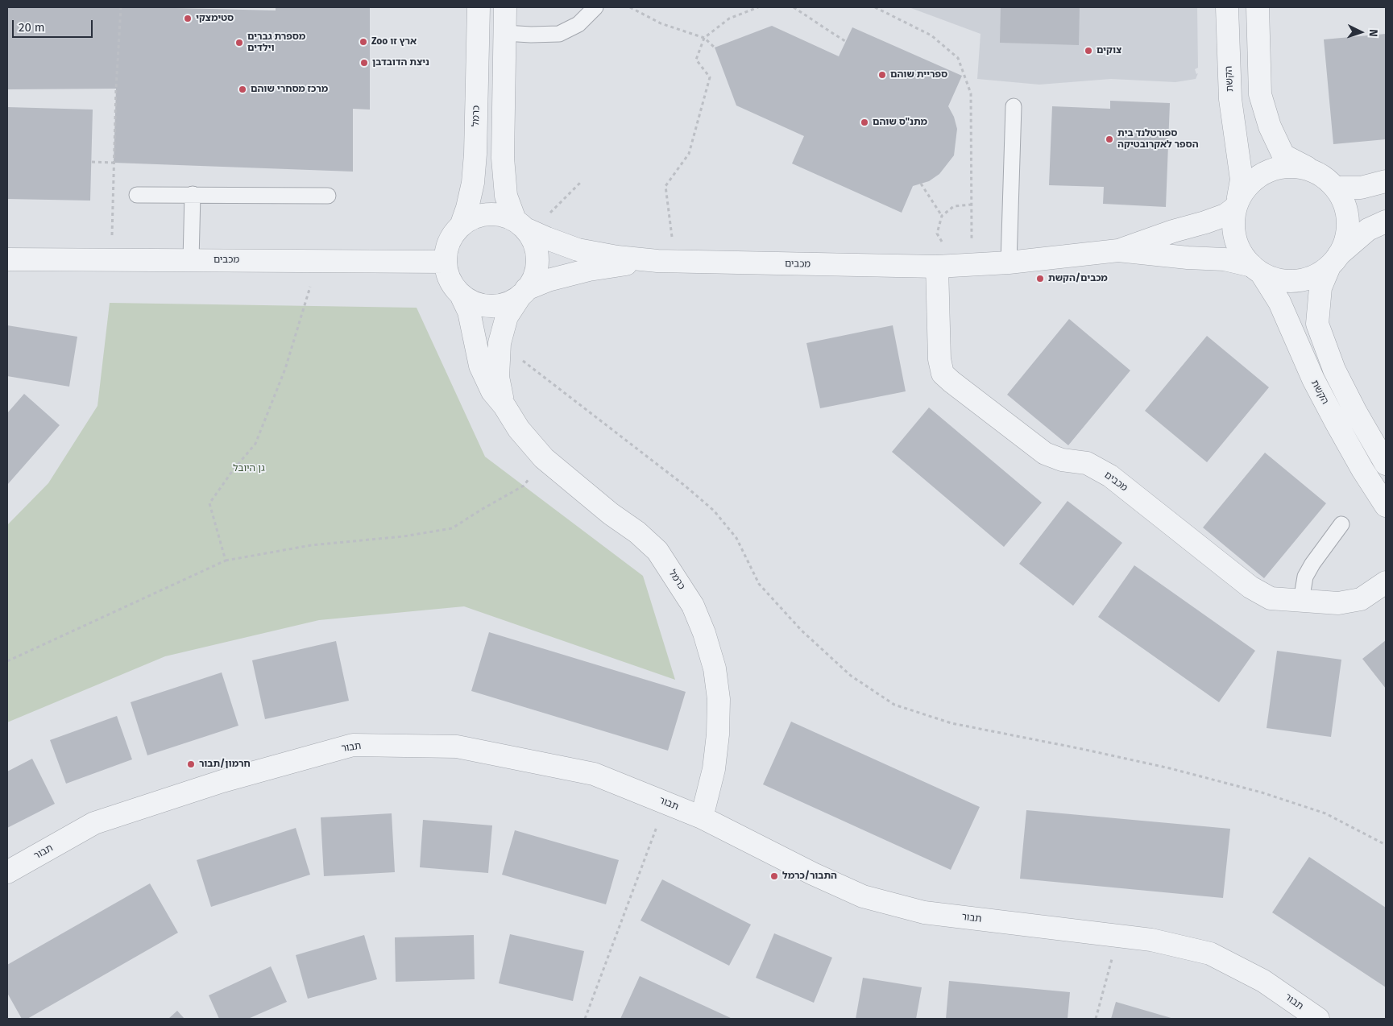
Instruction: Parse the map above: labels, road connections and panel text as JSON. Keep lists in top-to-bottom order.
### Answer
{
  "streets": {
    "street": [
      "הקשת",
      "כרמל",
      "מכבים",
      "תבור"
    ]
  },
  "crossings": [
    ["הקשת", "מכבים"],
    ["כרמל", "מכבים"],
    ["כרמל", "תבור"]
  ],
  "parks": ["גן היובל"],
  "places": [
    "סטימצקי",
    "Zoo ארץ זו",
    "מספרת גברים וילדים",
    "צוקים",
    "ניצת הדובדבן",
    "ספריית שוהם",
    "מרכז מסחרי שוהם",
    "מתנ\"ס שוהם",
    "ספורטלנד בית הספר לאקרובטיקה",
    "מכבים/הקשת",
    "חרמון/תבור",
    "התבור/כרמל"
  ],
  "scale_bar": "20 m",
  "north": "right"
}
